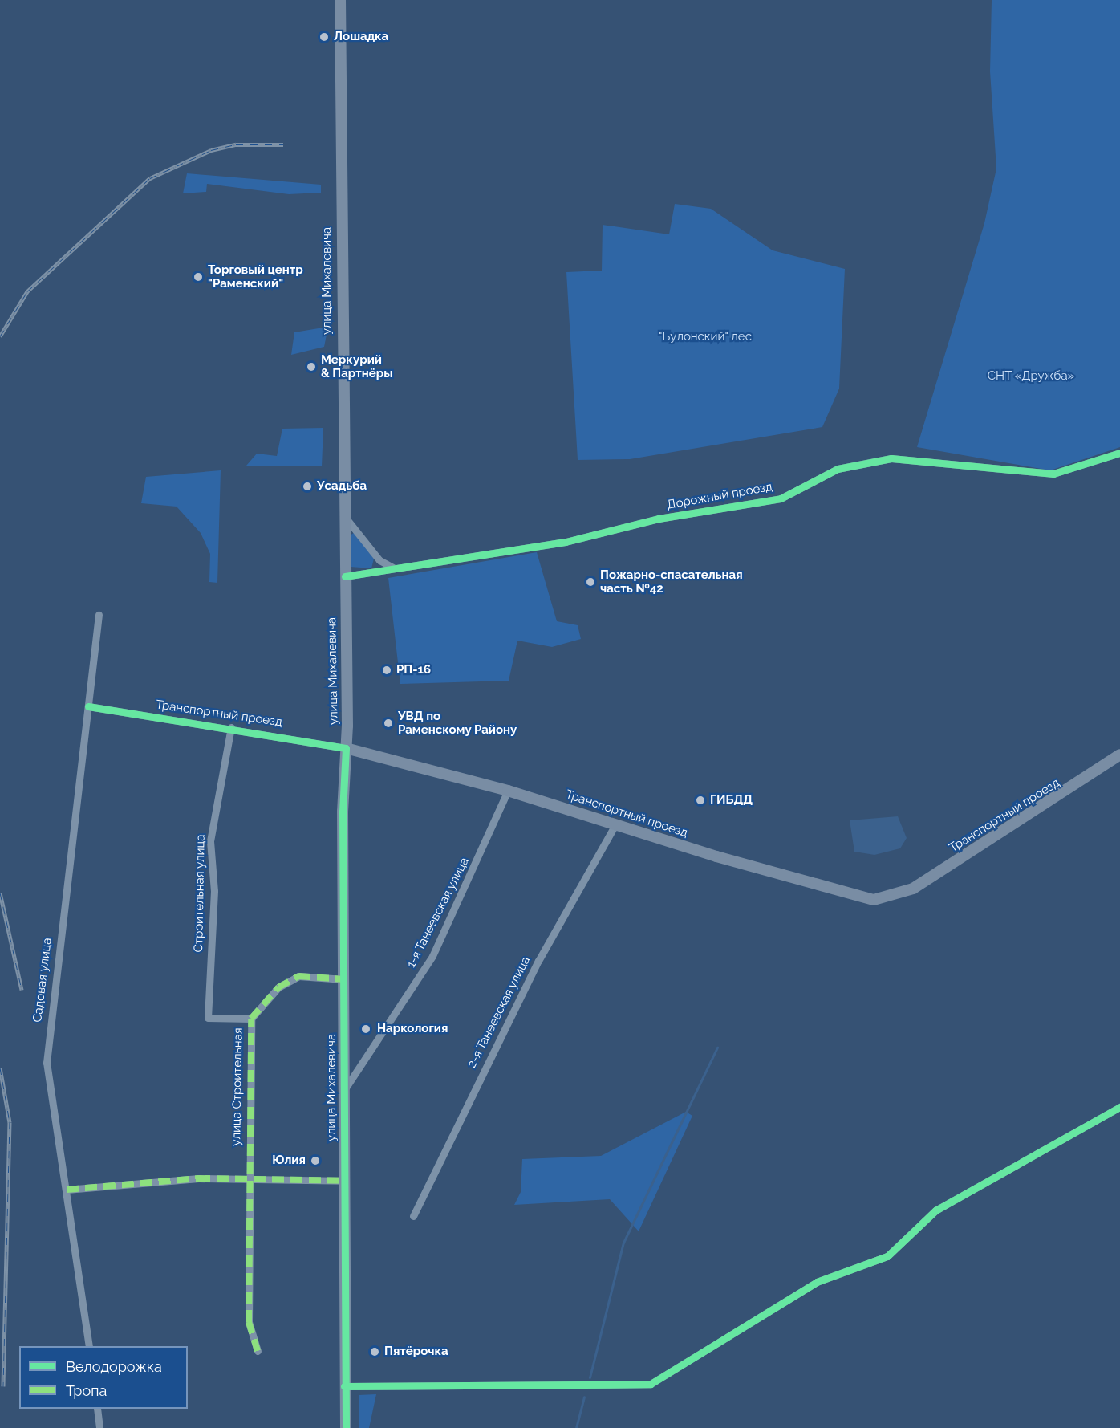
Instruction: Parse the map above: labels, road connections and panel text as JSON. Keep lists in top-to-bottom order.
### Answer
{
  "streets": {
    "main road": ["улица Михалевича", "Транспортный проезд"],
    "street": [
      "Дорожный проезд",
      "Строительная улица",
      "1-я Танеевская улица",
      "Садовая улица",
      "2-я Танеевская улица",
      "улица Строительная"
    ]
  },
  "crossings": [
    ["улица Михалевича", "Дорожный проезд"],
    ["улица Михалевича", "Транспортный проезд"],
    ["улица Михалевича", "1-я Танеевская улица"],
    ["улица Михалевича", "улица Строительная"],
    ["Транспортный проезд", "Строительная улица"],
    ["Транспортный проезд", "1-я Танеевская улица"],
    ["Транспортный проезд", "Садовая улица"],
    ["Транспортный проезд", "2-я Танеевская улица"],
    ["Строительная улица", "улица Строительная"]
  ],
  "parks": ["\"Булонский\" лес", "СНТ «Дружба»"],
  "places": [
    "Лошадка",
    "Торговый центр \"Раменский\"",
    "Меркурий & Партнёры",
    "Усадьба",
    "Пожарно-спасательная часть №42",
    "РП-16",
    "УВД по Раменскому Району",
    "ГИБДД",
    "Наркология",
    "Юлия",
    "Пятёрочка"
  ],
  "legend": ["Велодорожка", "Тропа"]
}
